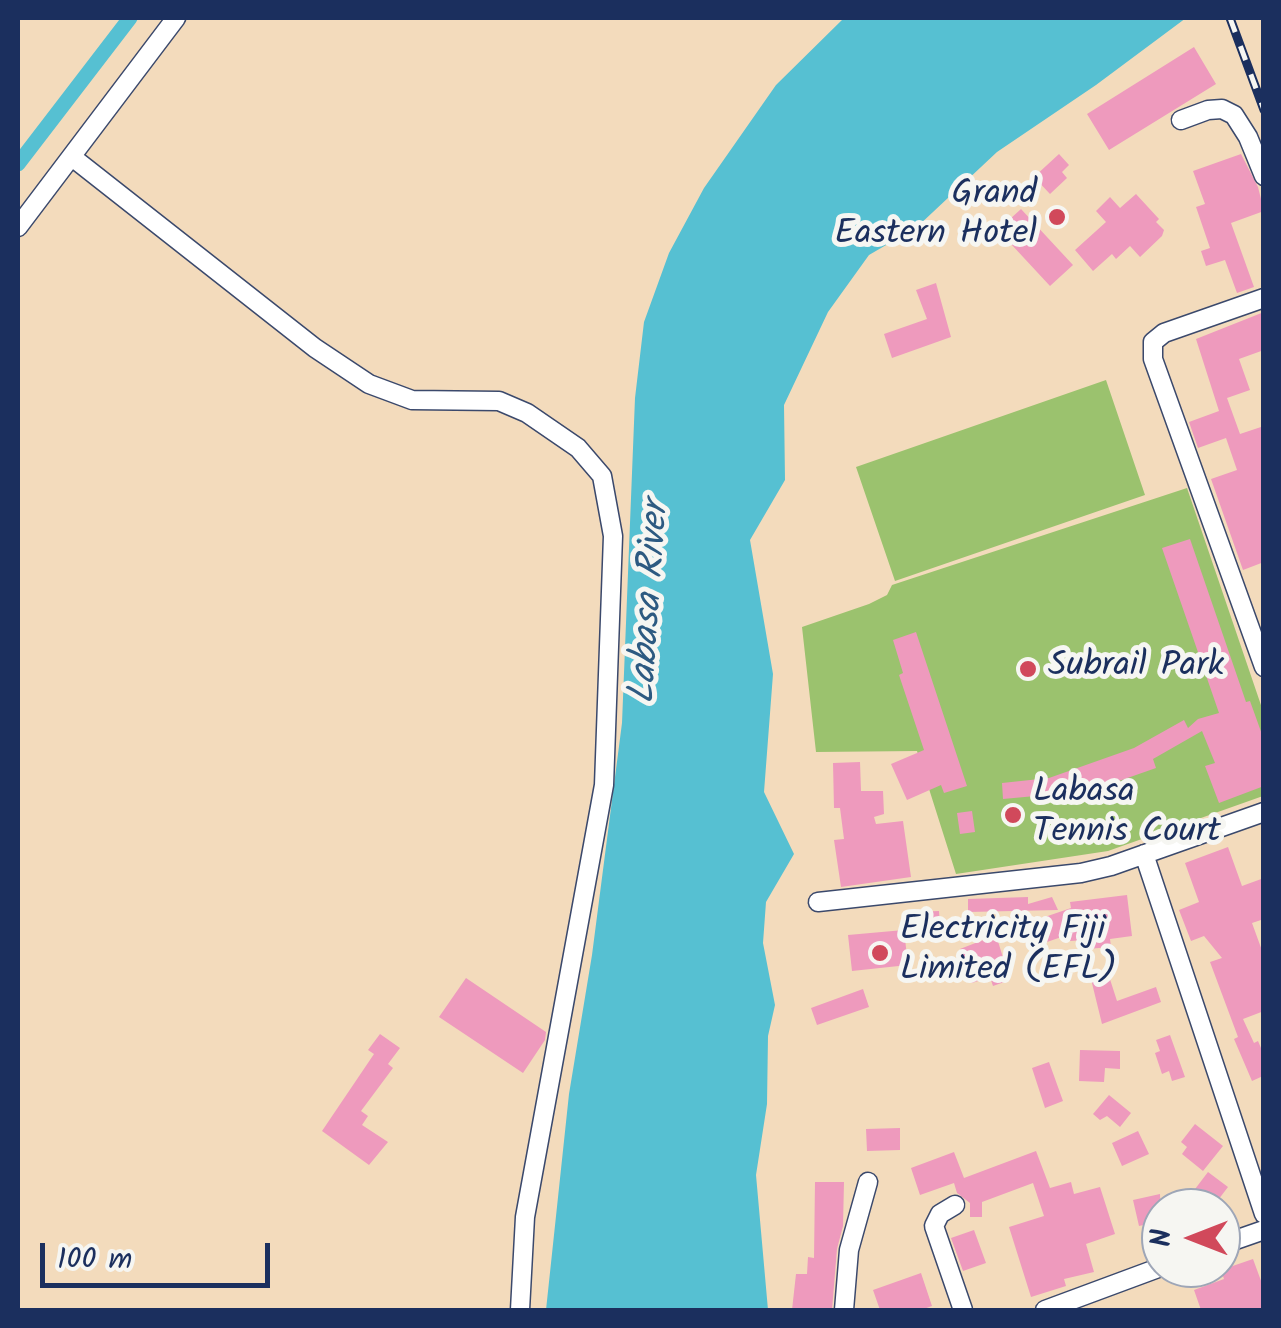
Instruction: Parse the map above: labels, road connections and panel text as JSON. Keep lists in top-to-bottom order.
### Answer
{
  "water": ["Labasa River"],
  "places": [
    "Grand Eastern Hotel",
    "Subrail Park",
    "Labasa Tennis Court",
    "Electricity Fiji Limited (EFL)"
  ],
  "scale_bar": "100 m",
  "north": "left"
}
